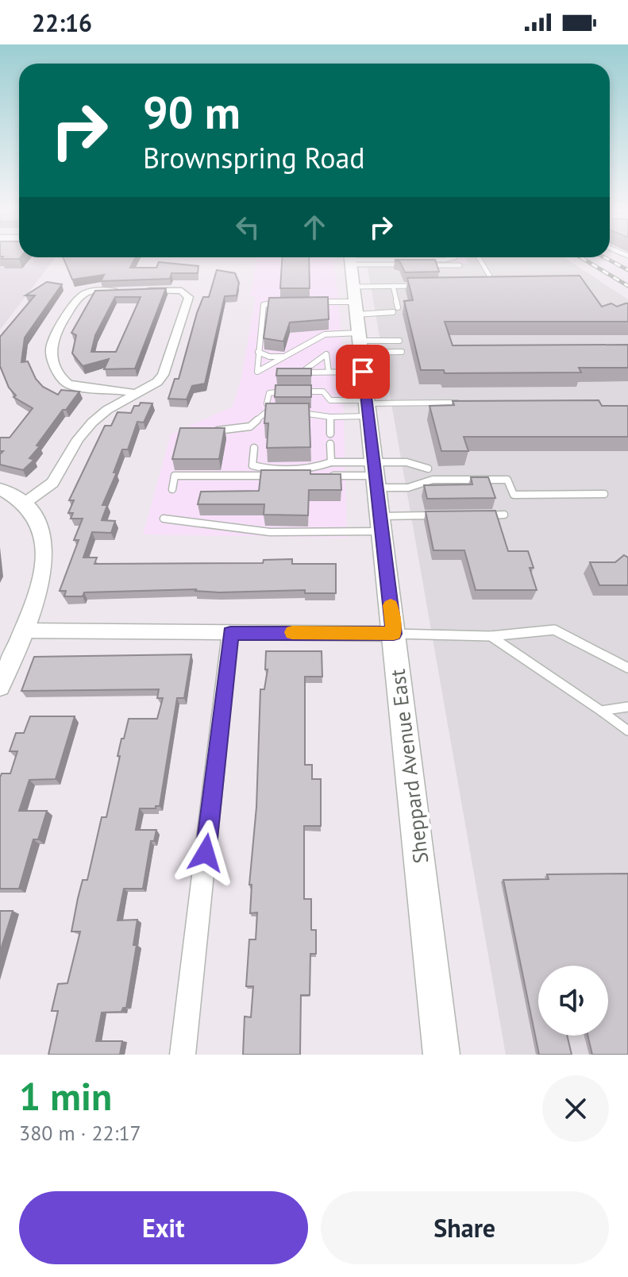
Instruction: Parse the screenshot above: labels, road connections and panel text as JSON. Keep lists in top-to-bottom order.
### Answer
{
  "streets": {
    "main road": ["Sheppard Avenue East"]
  },
  "page": {
    "status": "22:16",
    "turn": ["90 m", "Brownspring Road"],
    "heading": ["1 min", "380 m · 22:17"],
    "buttons": ["Exit", "Share"]
  }
}
